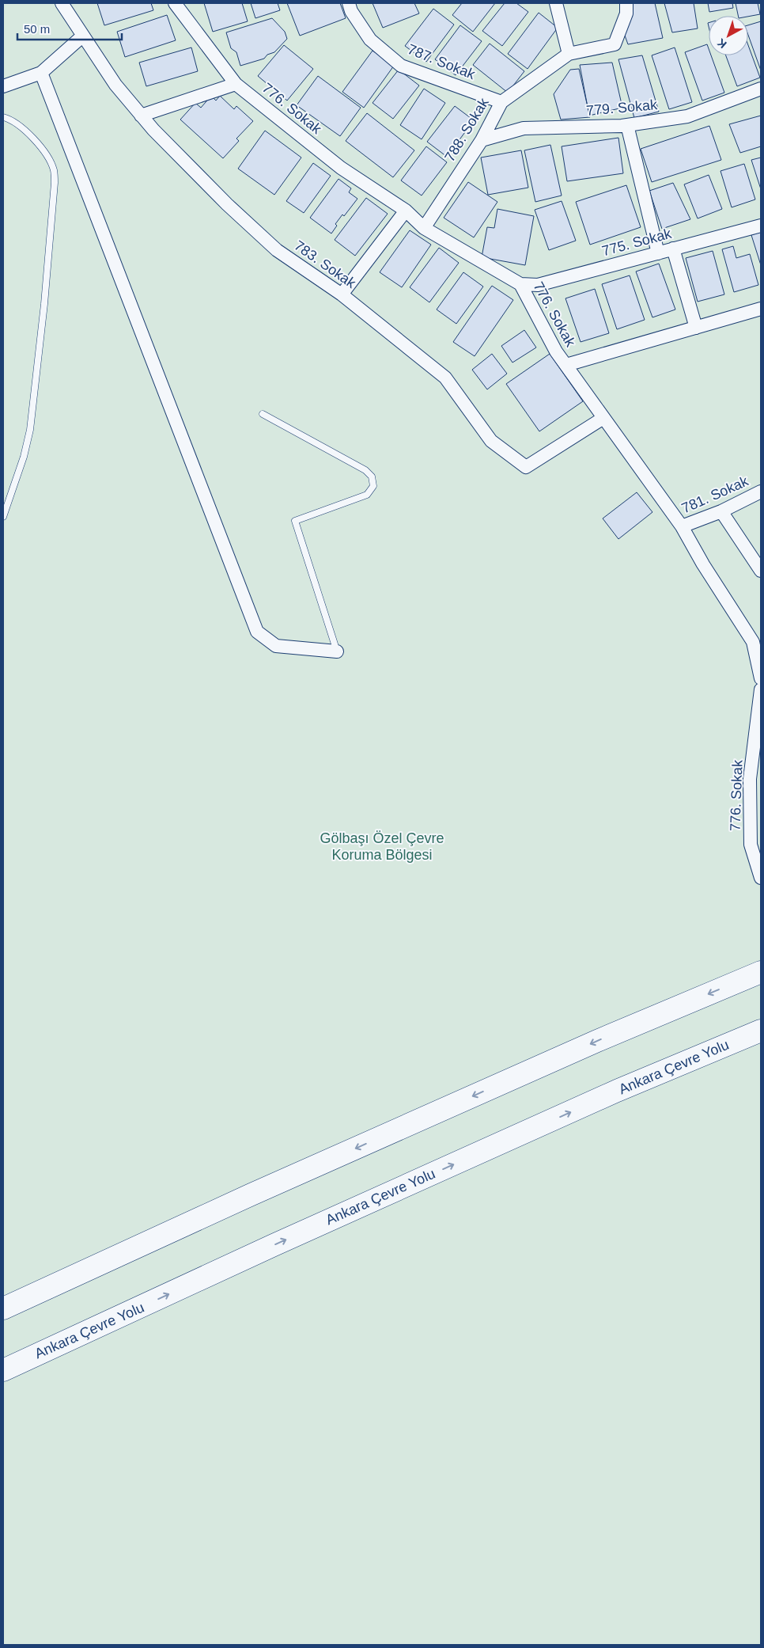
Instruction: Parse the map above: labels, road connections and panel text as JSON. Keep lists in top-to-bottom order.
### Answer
{
  "streets": {
    "highway": ["Ankara Çevre Yolu"],
    "street": [
      "787. Sokak",
      "779. Sokak",
      "776. Sokak",
      "788. Sokak",
      "775. Sokak",
      "783. Sokak",
      "781. Sokak"
    ]
  },
  "crossings": [
    ["787. Sokak", "788. Sokak"],
    ["779. Sokak", "788. Sokak"],
    ["776. Sokak", "788. Sokak"],
    ["776. Sokak", "775. Sokak"],
    ["776. Sokak", "783. Sokak"],
    ["776. Sokak", "781. Sokak"]
  ],
  "parks": ["Gölbaşı Özel Çevre Koruma Bölgesi"],
  "scale_bar": "50 m",
  "north": "bottom left"
}
